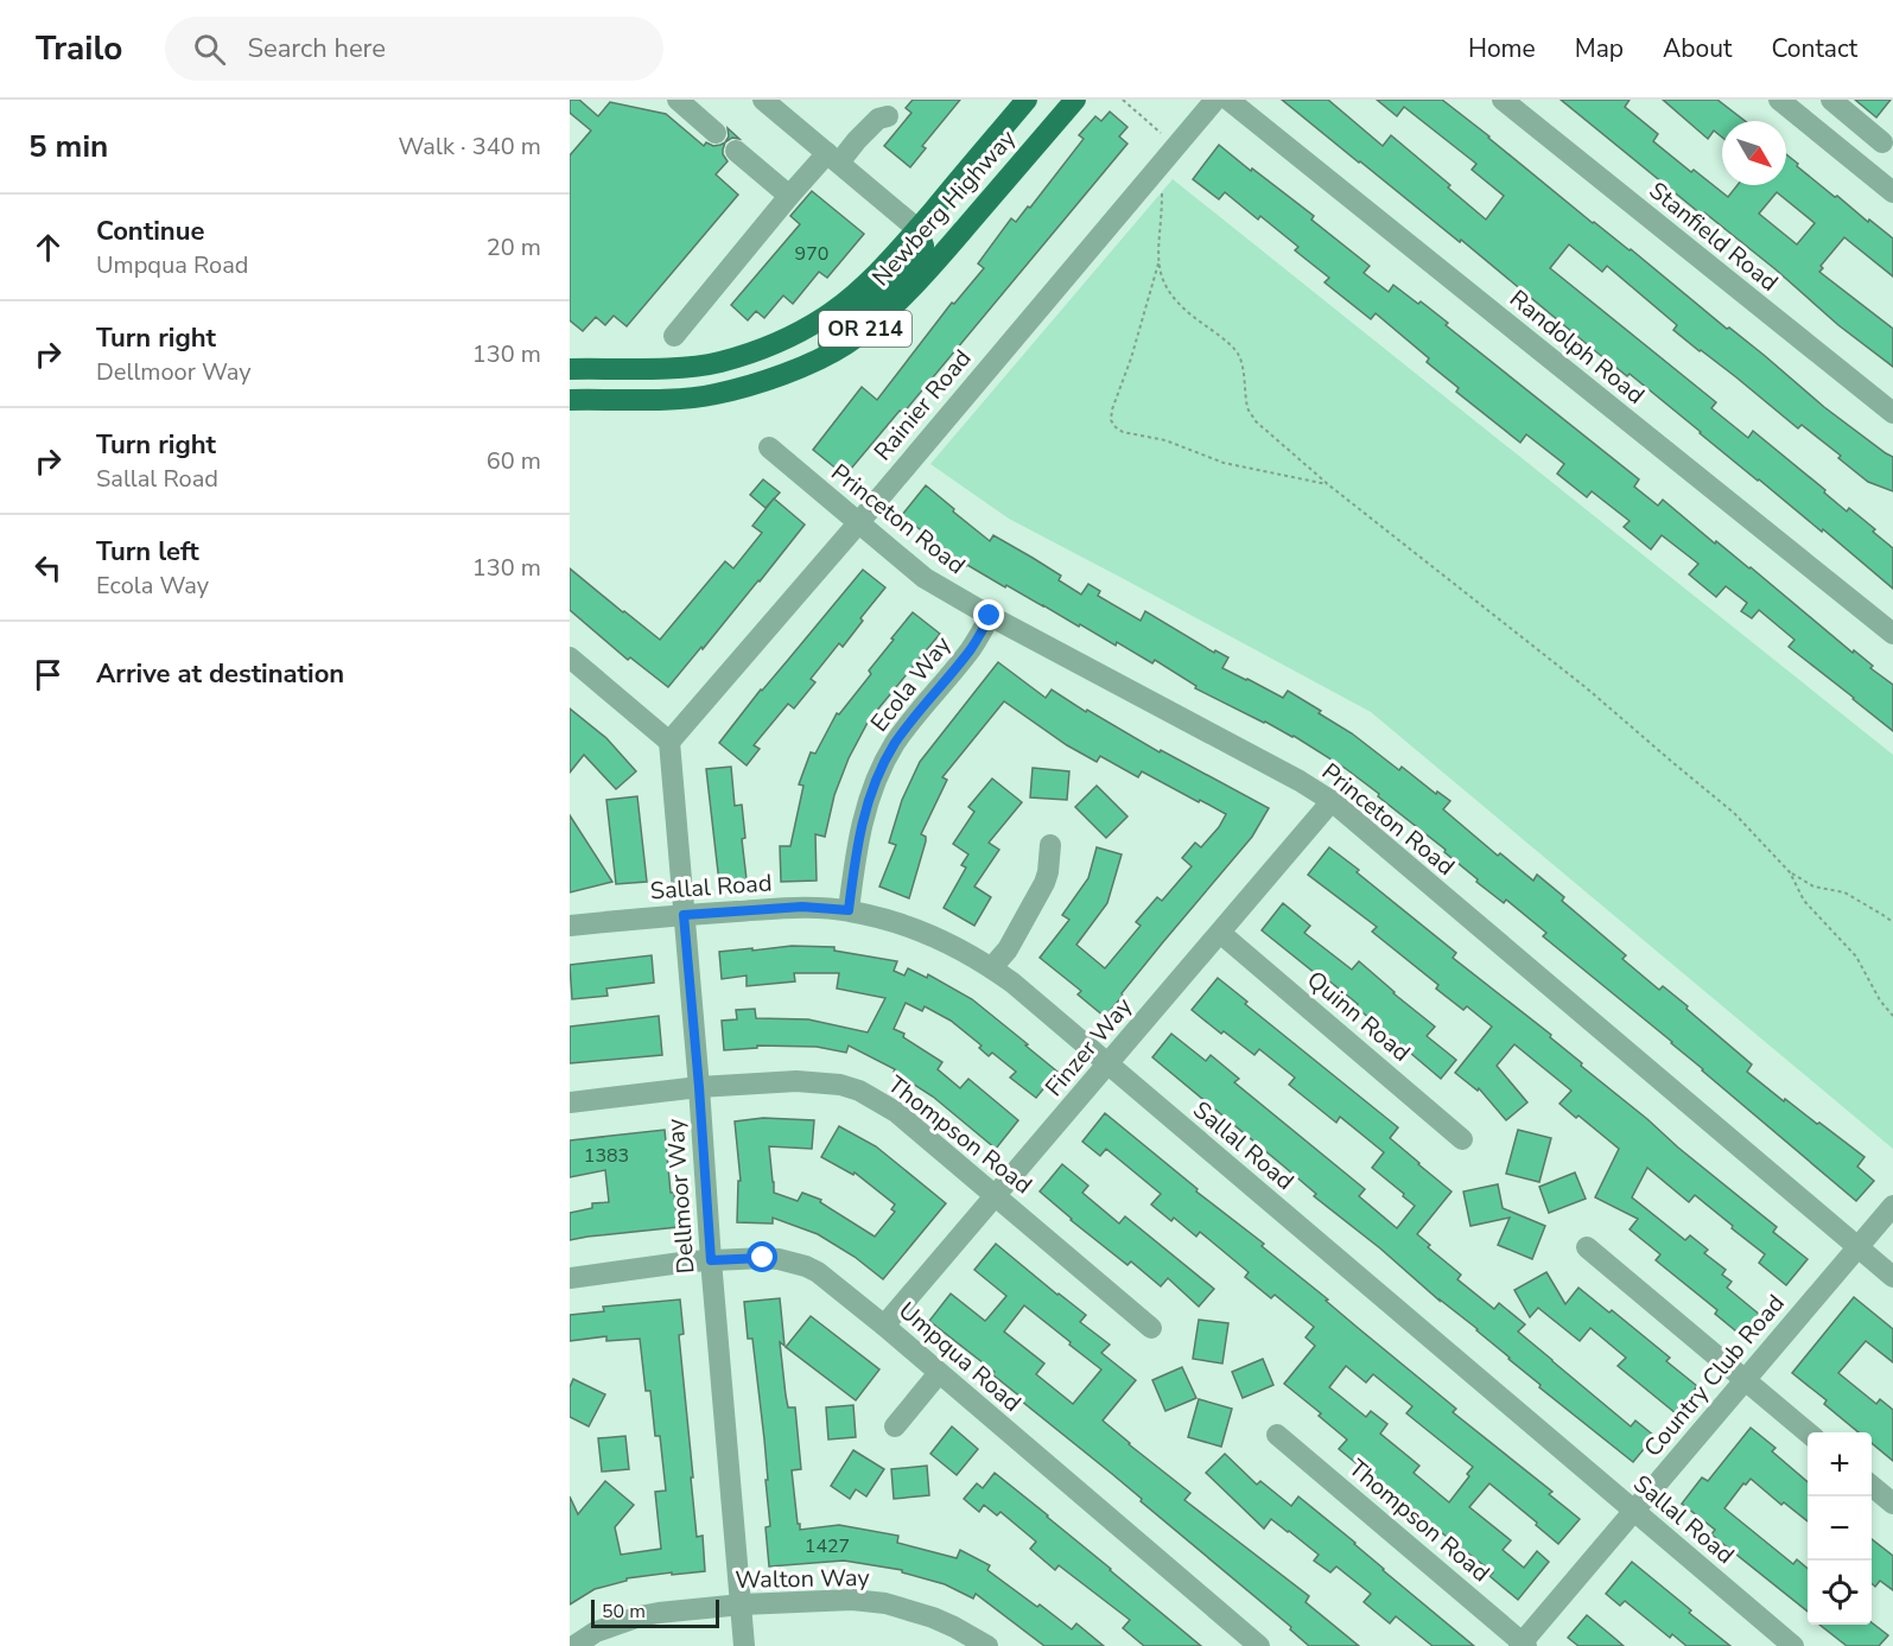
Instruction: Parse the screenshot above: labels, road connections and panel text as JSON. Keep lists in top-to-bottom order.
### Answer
{
  "streets": {
    "main road": ["Newberg Highway", "OR 214"],
    "street": [
      "Stanfield Road",
      "Randolph Road",
      "Rainier Road",
      "Princeton Road",
      "Ecola Way",
      "Sallal Road",
      "Quinn Road",
      "Finzer Way",
      "Thompson Road",
      "Dellmoor Way",
      "Umpqua Road",
      "Country Club Road",
      "Walton Way"
    ]
  },
  "crossings": [
    ["Rainier Road", "Princeton Road"],
    ["Rainier Road", "Dellmoor Way"],
    ["Princeton Road", "Ecola Way"],
    ["Princeton Road", "Finzer Way"],
    ["Princeton Road", "Country Club Road"],
    ["Ecola Way", "Sallal Road"],
    ["Sallal Road", "Finzer Way"],
    ["Sallal Road", "Dellmoor Way"],
    ["Sallal Road", "Country Club Road"],
    ["Quinn Road", "Finzer Way"],
    ["Finzer Way", "Thompson Road"],
    ["Finzer Way", "Umpqua Road"],
    ["Thompson Road", "Dellmoor Way"],
    ["Thompson Road", "Country Club Road"],
    ["Dellmoor Way", "Umpqua Road"],
    ["Dellmoor Way", "Walton Way"]
  ],
  "house_numbers": ["970", "1383", "1427"],
  "scale_bar": "50 m",
  "north": "bottom right",
  "page": {
    "header": "Trailo",
    "search": "Search here",
    "nav": [
      "Home",
      "Map",
      "About",
      "Contact"
    ],
    "heading": ["5 min", "Walk · 340 m"],
    "list": [
      ["Continue", "Umpqua Road", "20 m"],
      ["Turn right", "Dellmoor Way", "130 m"],
      ["Turn right", "Sallal Road", "60 m"],
      ["Turn left", "Ecola Way", "130 m"],
      "Arrive at destination"
    ],
    "map_buttons": ["+", "−"],
    "scale": "50 m"
  }
}
